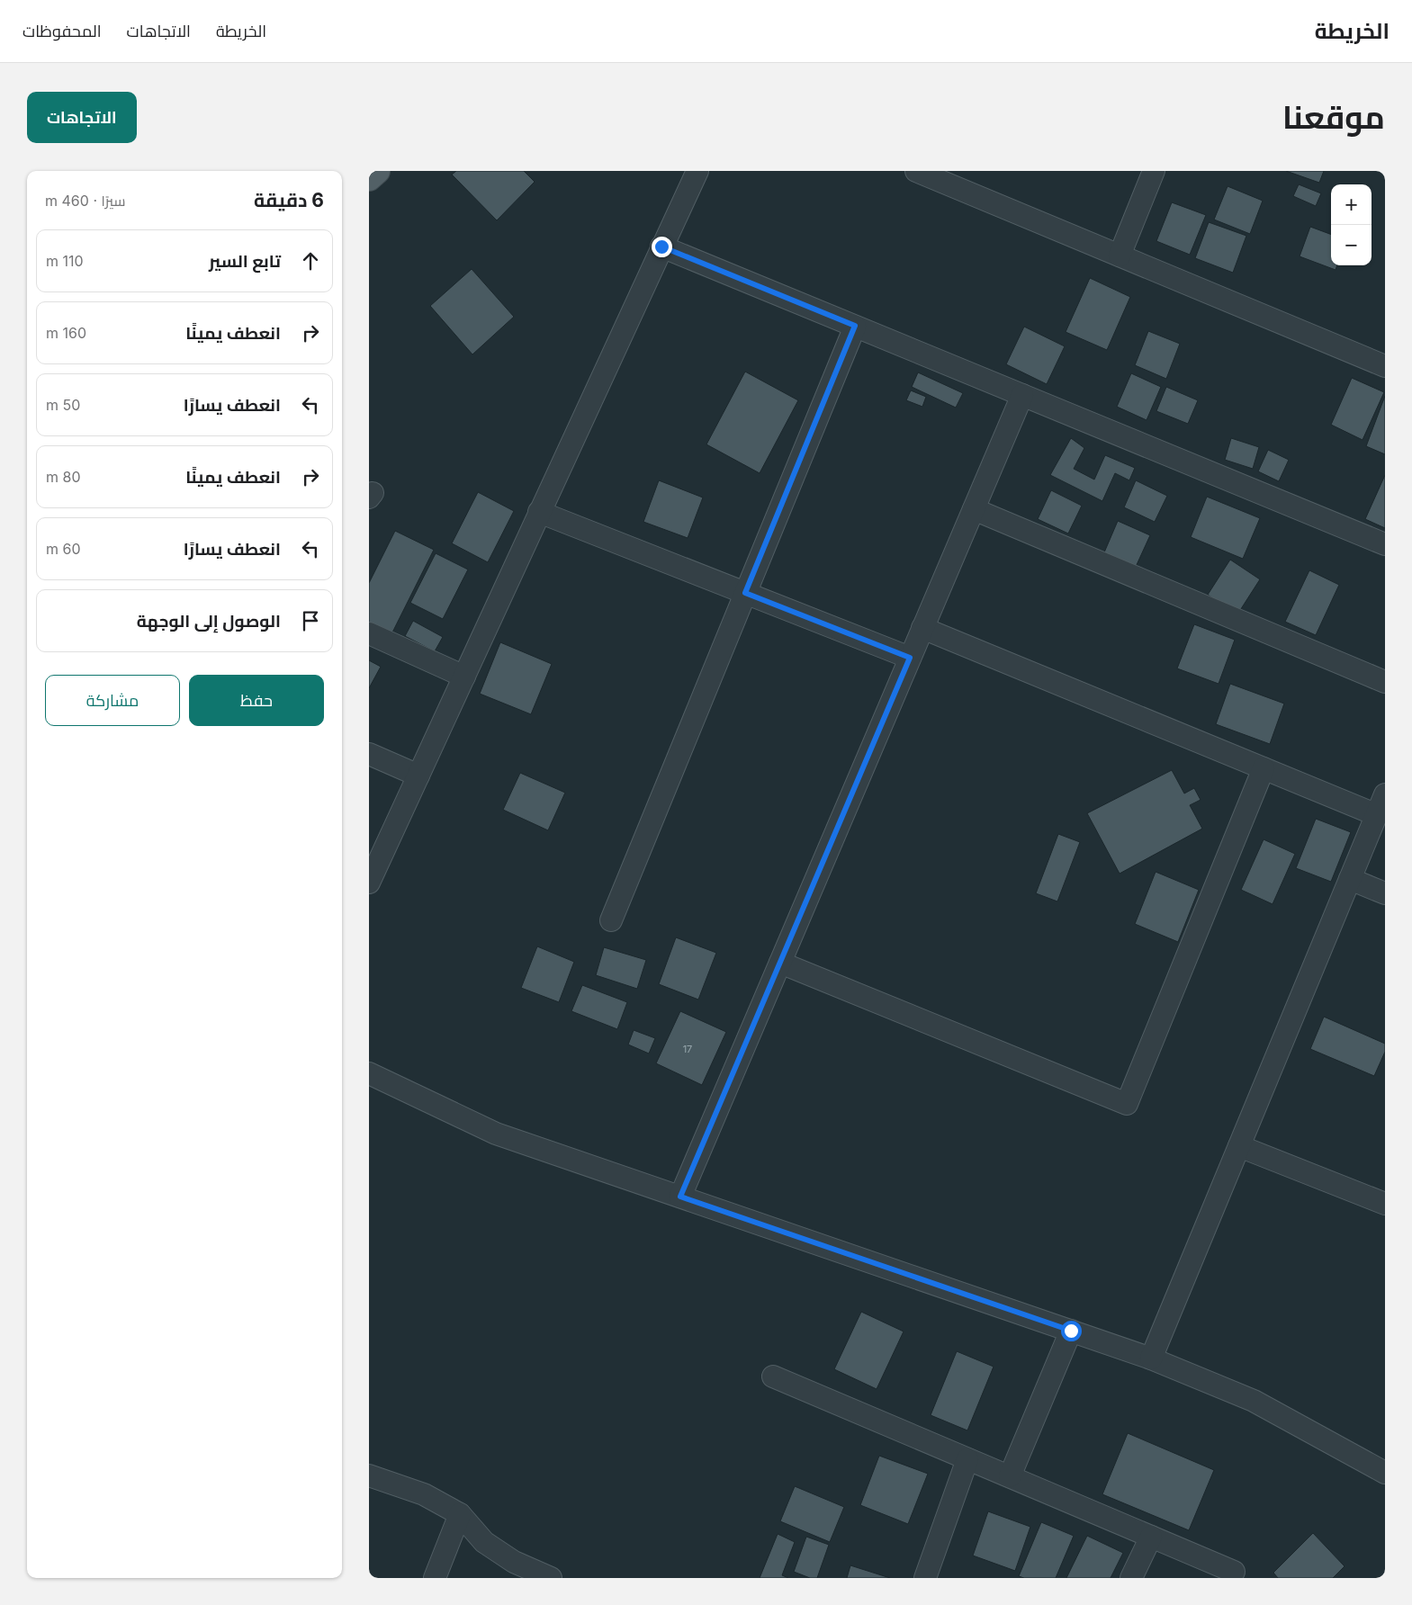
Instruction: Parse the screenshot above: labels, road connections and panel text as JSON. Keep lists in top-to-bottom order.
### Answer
{
  "house_numbers": ["17"],
  "page": {
    "header": "الخريطة",
    "nav": ["الخريطة", "الاتجاهات", "المحفوظات"],
    "title": "موقعنا",
    "buttons": [
      "الاتجاهات",
      ["حفظ", "مشاركة"]
    ],
    "heading": ["6 دقيقة", "سيرًا · 460 m"],
    "map_buttons": ["+", "−"],
    "list": [
      ["تابع السير", "110 m"],
      ["انعطف يمينًا", "160 m"],
      ["انعطف يسارًا", "50 m"],
      ["انعطف يمينًا", "80 m"],
      ["انعطف يسارًا", "60 m"],
      "الوصول إلى الوجهة"
    ]
  }
}
